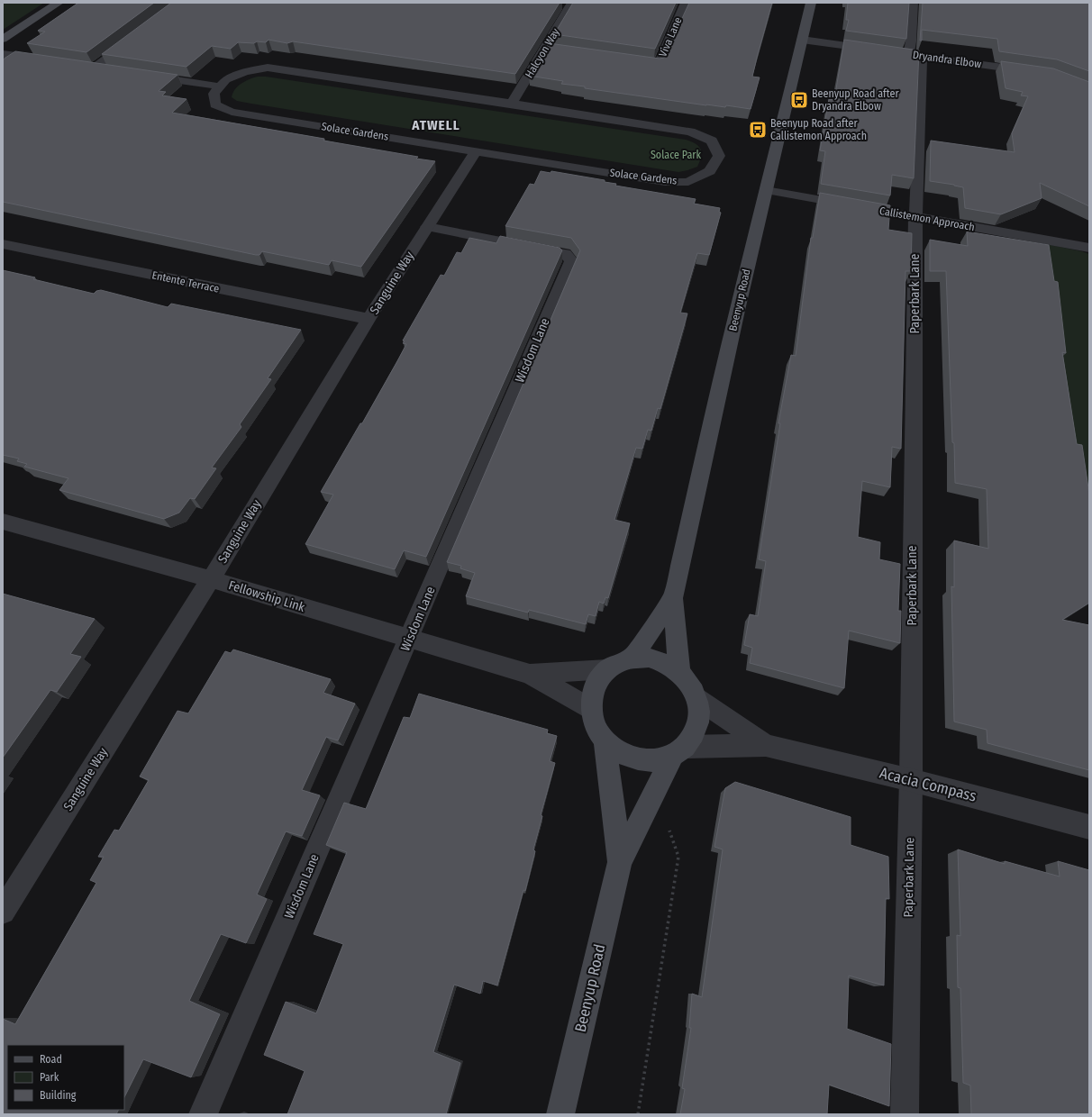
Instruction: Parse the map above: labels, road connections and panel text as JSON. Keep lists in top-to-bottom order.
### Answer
{
  "streets": {
    "street": [
      "Viva Lane",
      "Halcyon Way",
      "Dryandra Elbow",
      "Solace Gardens",
      "Callistemon Approach",
      "Entente Terrace",
      "Sanguine Way",
      "Paperbark Lane",
      "Beenyup Road",
      "Wisdom Lane",
      "Fellowship Link",
      "Acacia Compass"
    ]
  },
  "crossings": [
    ["Halcyon Way", "Solace Gardens"],
    ["Dryandra Elbow", "Paperbark Lane"],
    ["Dryandra Elbow", "Beenyup Road"],
    ["Solace Gardens", "Sanguine Way"],
    ["Callistemon Approach", "Paperbark Lane"],
    ["Callistemon Approach", "Beenyup Road"],
    ["Entente Terrace", "Sanguine Way"],
    ["Sanguine Way", "Wisdom Lane"],
    ["Sanguine Way", "Fellowship Link"],
    ["Paperbark Lane", "Acacia Compass"],
    ["Beenyup Road", "Fellowship Link"],
    ["Beenyup Road", "Acacia Compass"],
    ["Wisdom Lane", "Fellowship Link"],
    ["Fellowship Link", "Acacia Compass"]
  ],
  "districts": ["ATWELL"],
  "parks": ["Solace Park"],
  "places": {
    "bus stop": ["Beenyup Road after Dryandra Elbow", "Beenyup Road after Callistemon Approach"]
  },
  "legend": ["Road", "Park", "Building"]
}
